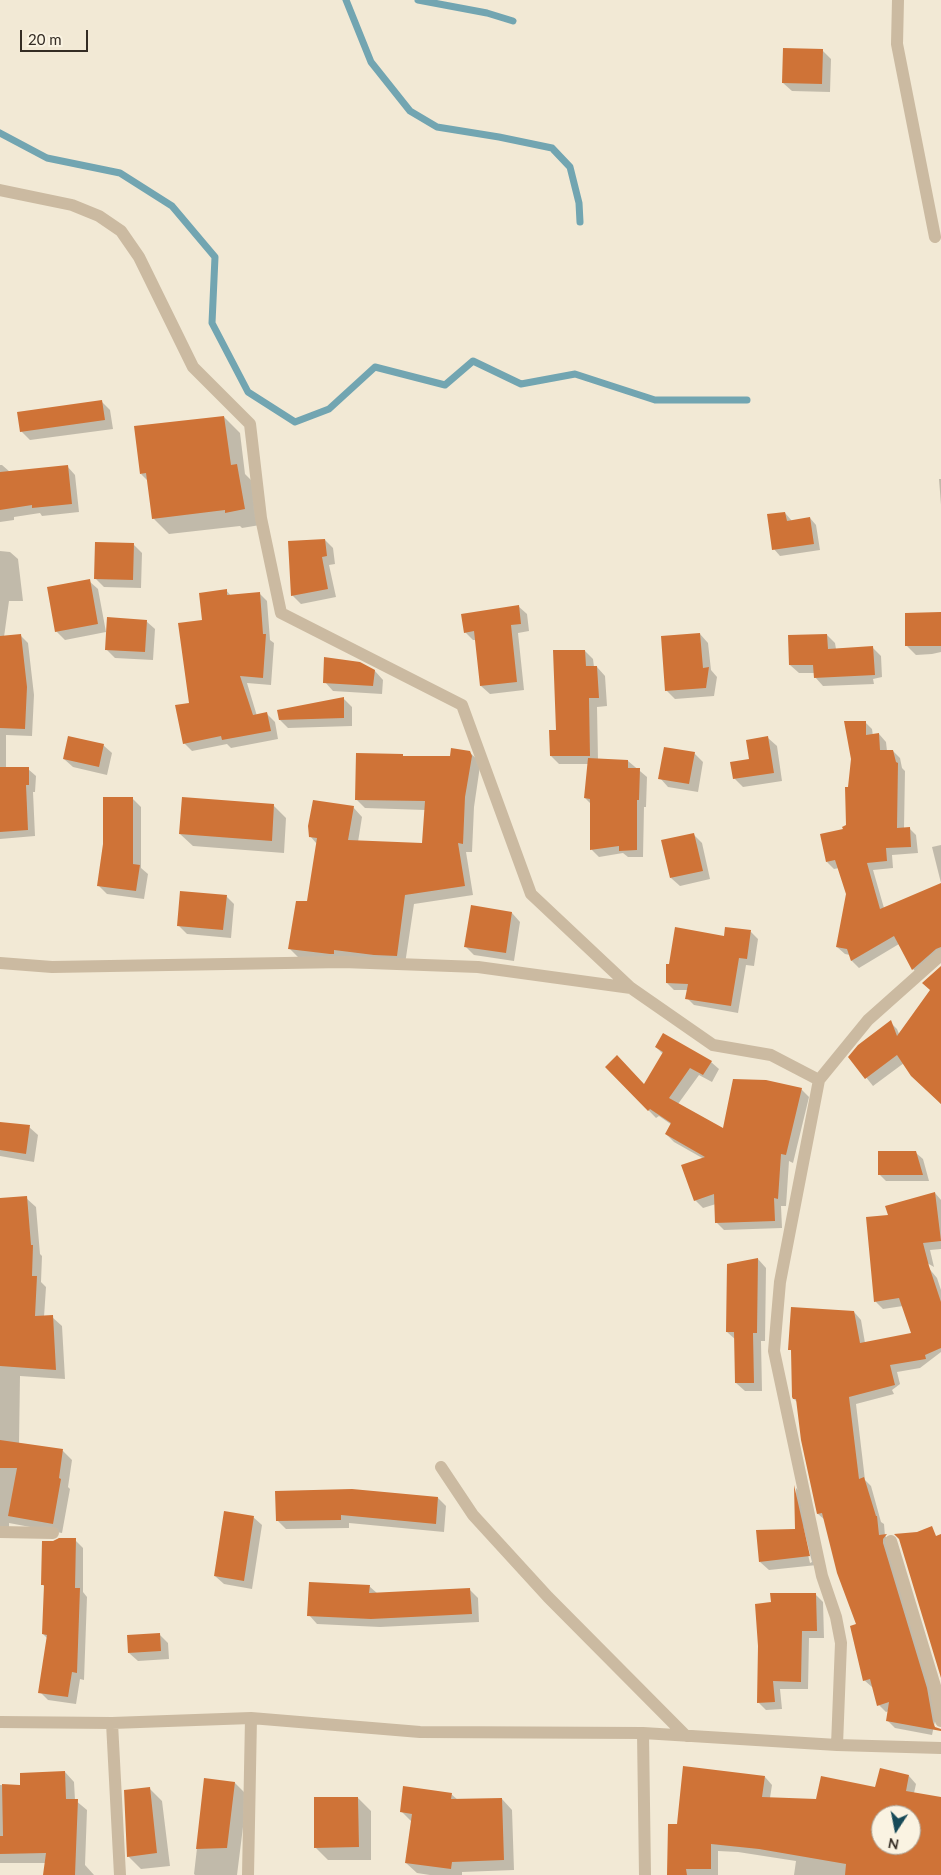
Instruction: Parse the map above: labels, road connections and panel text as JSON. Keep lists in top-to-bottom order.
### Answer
{
  "scale_bar": "20 m",
  "north": "bottom"
}
